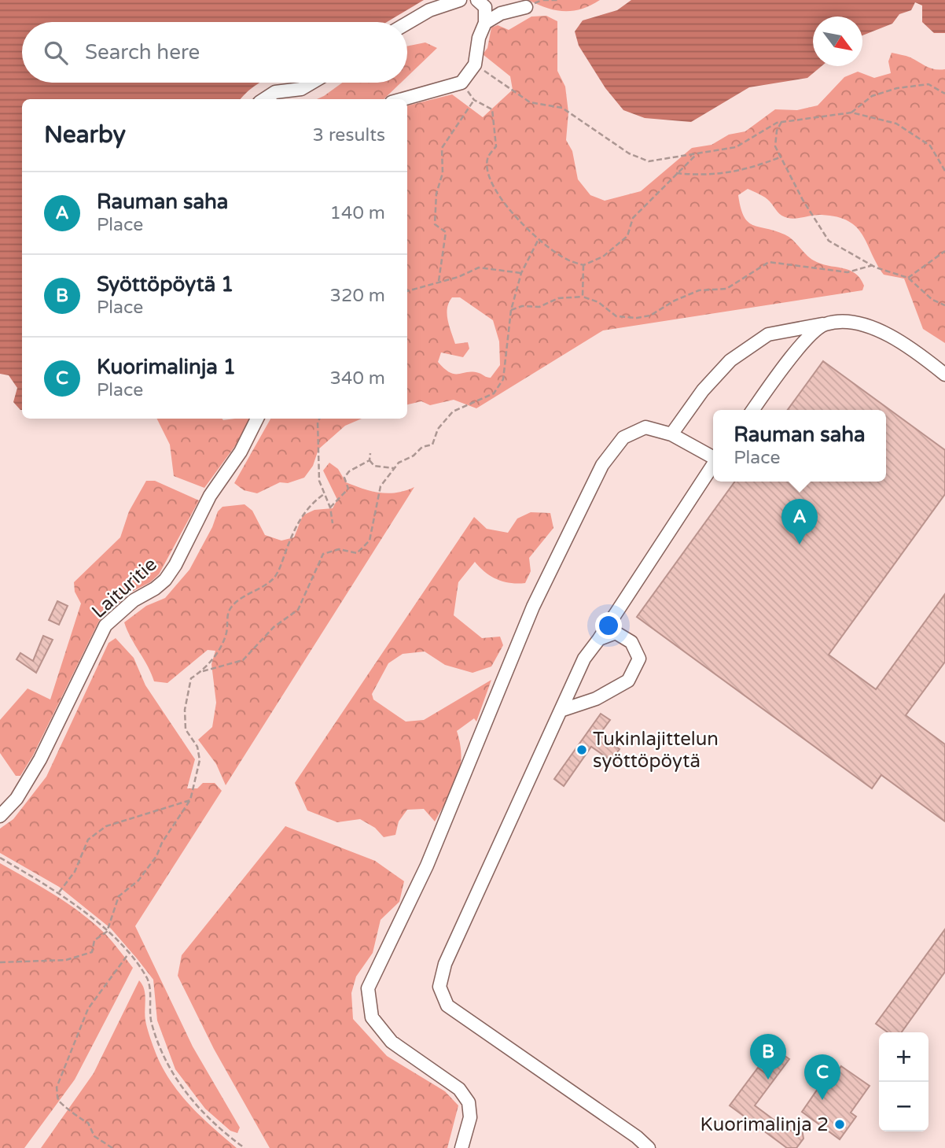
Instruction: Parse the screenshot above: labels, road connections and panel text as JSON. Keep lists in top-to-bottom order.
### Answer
{
  "streets": {
    "street": ["Laituritie"]
  },
  "places": ["Tukinlajittelun syöttöpöytä", "Kuorimalinja 2"],
  "north": "bottom right",
  "page": {
    "search": "Search here",
    "heading": ["Nearby", "3 results"],
    "list": [
      {
        "mark": "A",
        "name": "Rauman saha",
        "note": "Place",
        "value": "140 m"
      },
      {
        "mark": "B",
        "name": "Syöttöpöytä 1",
        "note": "Place",
        "value": "320 m"
      },
      {
        "mark": "C",
        "name": "Kuorimalinja 1",
        "note": "Place",
        "value": "340 m"
      }
    ],
    "popup": ["Rauman saha", "Place"],
    "pins": ["A", "B", "C"],
    "map_buttons": ["+", "−"]
  }
}
